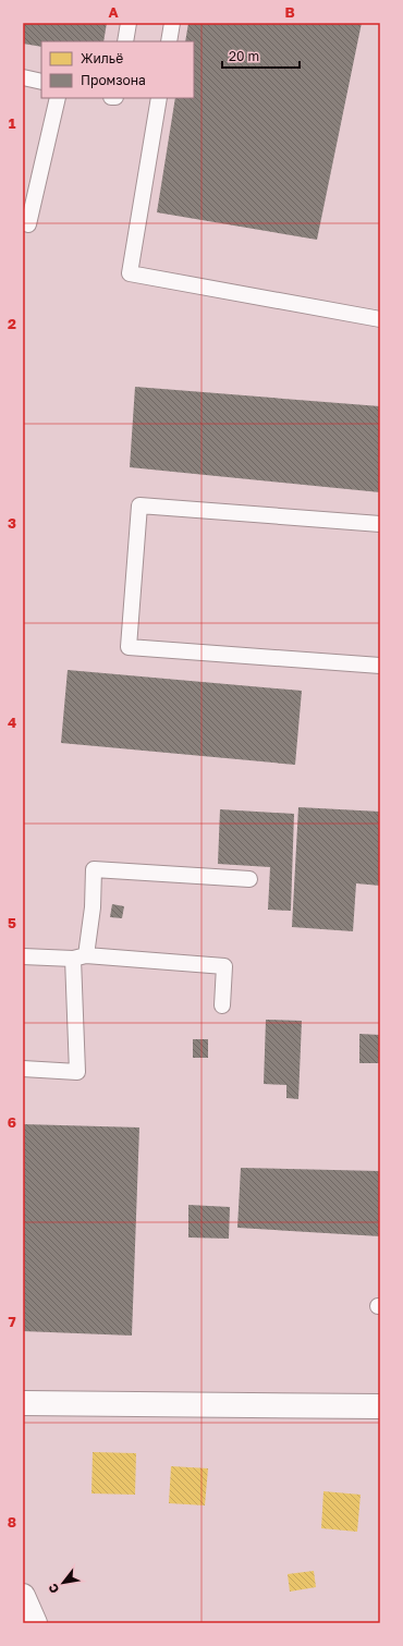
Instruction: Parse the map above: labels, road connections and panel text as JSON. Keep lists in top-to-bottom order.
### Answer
{
  "legend": ["Жильё", "Промзона"],
  "scale_bar": "20 m",
  "north": "bottom left",
  "grid": {
    "columns": ["A", "B"],
    "rows": [
      "1",
      "2",
      "3",
      "4",
      "5",
      "6",
      "7",
      "8"
    ]
  }
}
